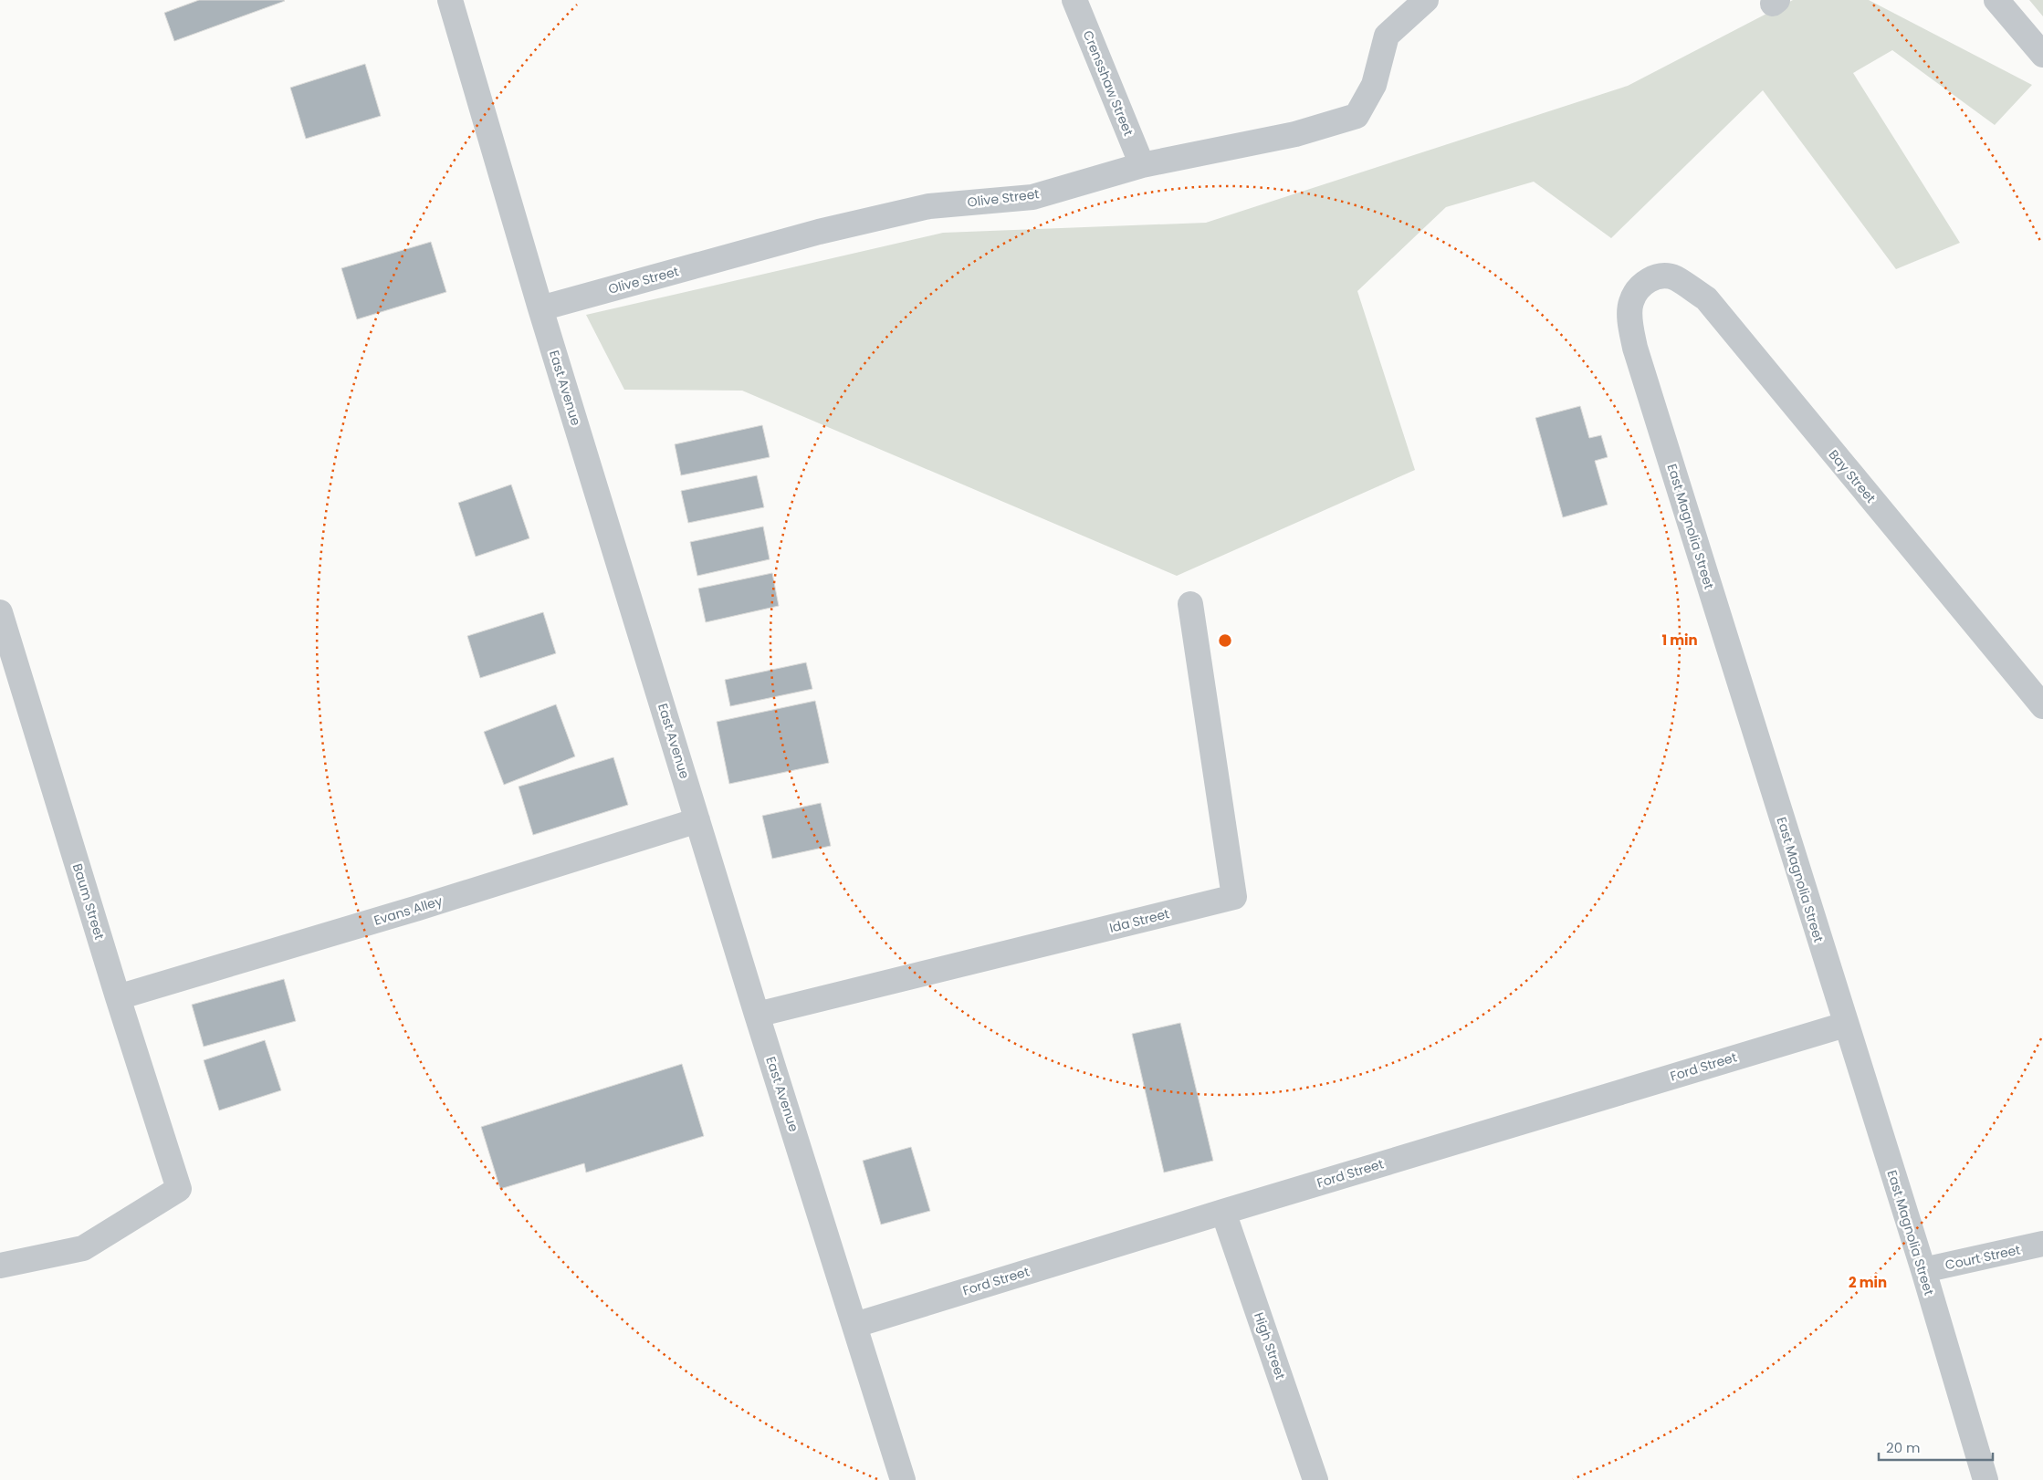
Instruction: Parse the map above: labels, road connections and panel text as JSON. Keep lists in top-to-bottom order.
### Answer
{
  "streets": {
    "street": [
      "Crensshaw Street",
      "Olive Street",
      "East Avenue",
      "Bay Street",
      "East Magnolia Street",
      "Baum Street",
      "Evans Alley",
      "Ida Street",
      "Ford Street",
      "Court Street",
      "High Street"
    ]
  },
  "crossings": [
    ["Crensshaw Street", "Olive Street"],
    ["Olive Street", "East Avenue"],
    ["East Avenue", "Evans Alley"],
    ["East Avenue", "Ida Street"],
    ["East Avenue", "Ford Street"],
    ["Bay Street", "East Magnolia Street"],
    ["East Magnolia Street", "Ford Street"],
    ["East Magnolia Street", "Court Street"],
    ["Baum Street", "Evans Alley"],
    ["Ford Street", "High Street"]
  ],
  "scale_bar": "20 m",
  "rings": ["1 min", "2 min"]
}
